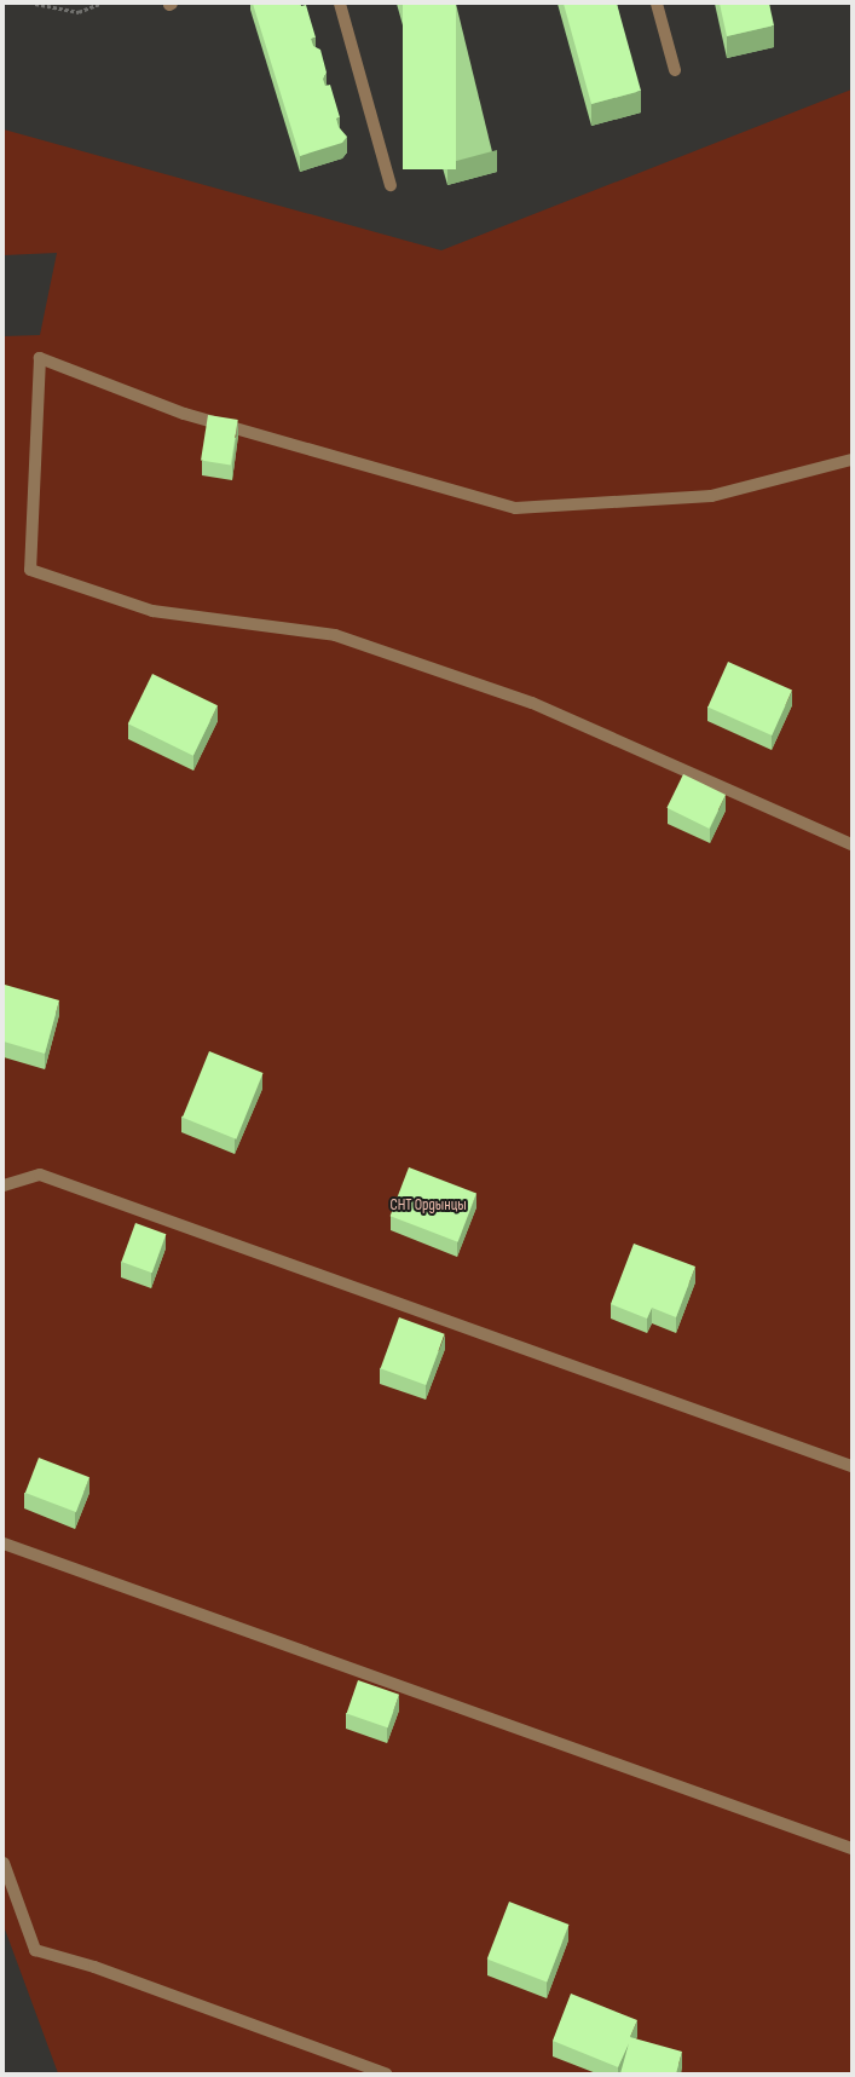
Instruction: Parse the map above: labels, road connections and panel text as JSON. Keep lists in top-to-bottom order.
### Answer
{
  "parks": ["СНТ Ордынцы"]
}
